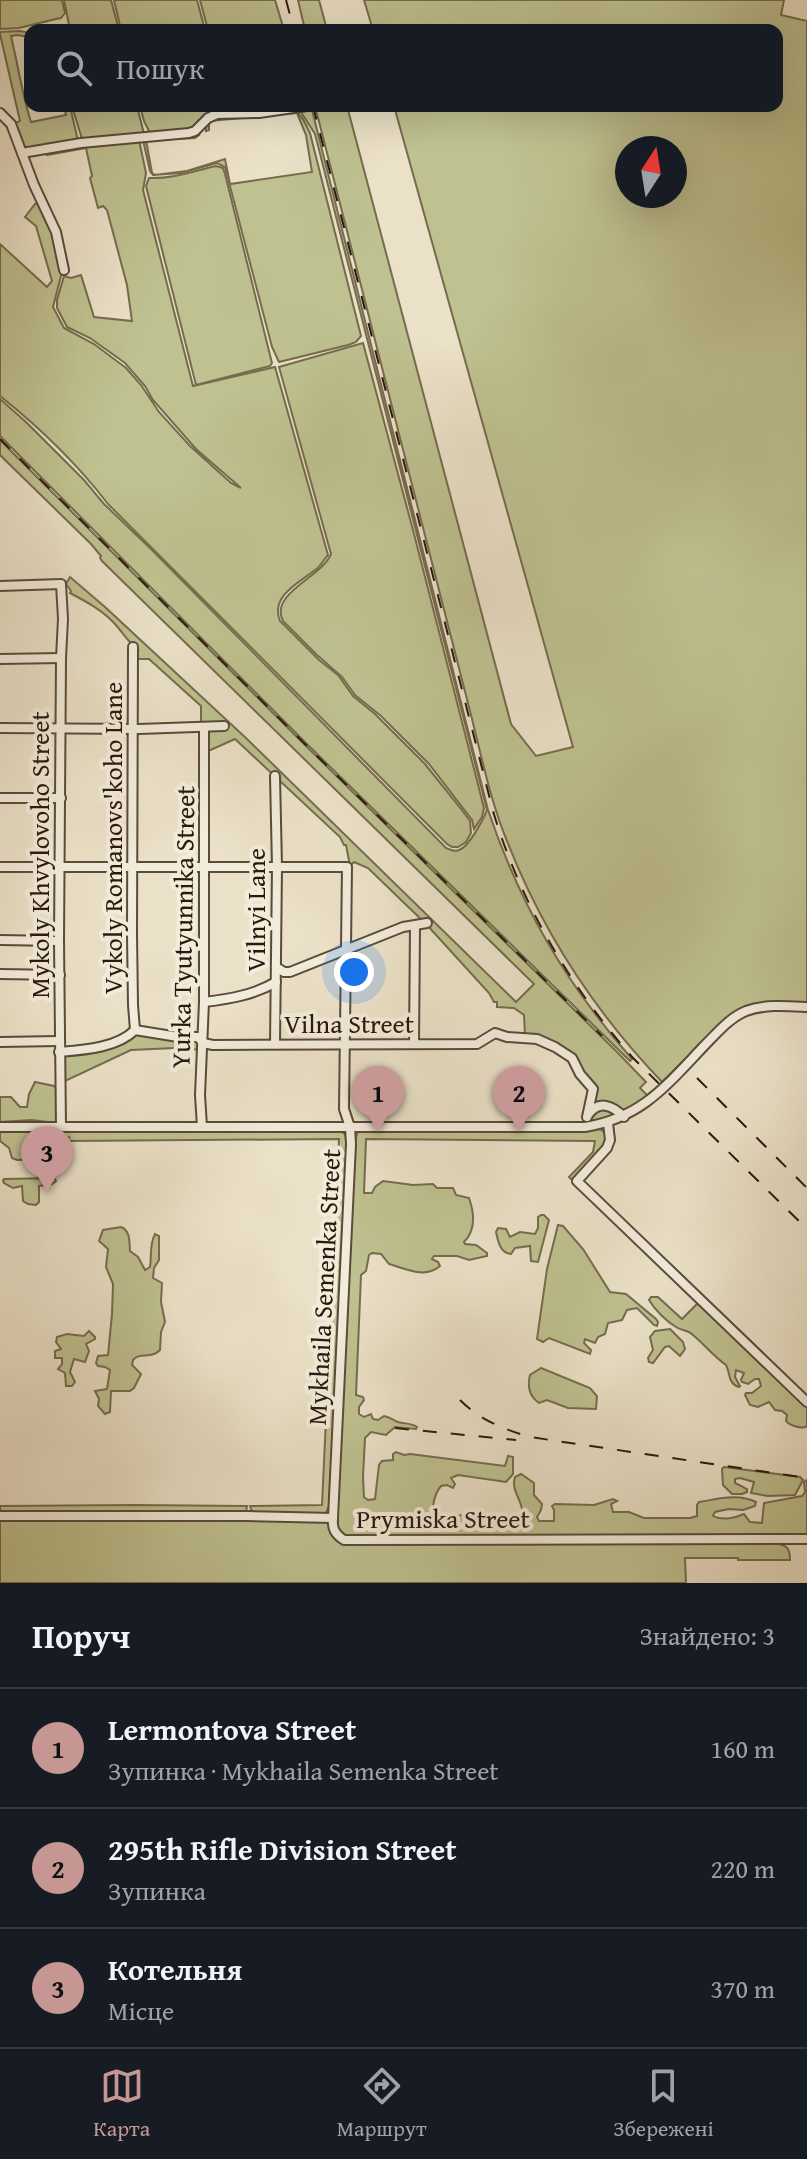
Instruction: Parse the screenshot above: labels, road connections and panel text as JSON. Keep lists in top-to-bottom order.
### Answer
{
  "streets": {
    "street": [
      "Vykoly Romanovs'koho Lane",
      "Mykoly Khvylovoho Street",
      "Vilnyi Lane",
      "Yurka Tyutyunnika Street",
      "Vilna Street",
      "Mykhaila Semenka Street",
      "Prymiska Street"
    ]
  },
  "crossings": [
    ["Vykoly Romanovs'koho Lane", "Vilna Street"],
    ["Vilnyi Lane", "Vilna Street"],
    ["Vilnyi Lane", "Mykhaila Semenka Street"],
    ["Yurka Tyutyunnika Street", "Vilna Street"],
    ["Vilna Street", "Mykhaila Semenka Street"],
    ["Mykhaila Semenka Street", "Prymiska Street"]
  ],
  "north": "top",
  "page": {
    "search": "Пошук",
    "pins": ["1", "2", "3"],
    "heading": ["Поруч", "Знайдено: 3"],
    "list": [
      {
        "mark": "1",
        "name": "Lermontova Street",
        "note": "Зупинка · Mykhaila Semenka Street",
        "value": "160 m"
      },
      {
        "mark": "2",
        "name": "295th Rifle Division Street",
        "note": "Зупинка",
        "value": "220 m"
      },
      {
        "mark": "3",
        "name": "Котельня",
        "note": "Місце",
        "value": "370 m"
      }
    ],
    "nav": ["Карта", "Маршрут", "Збережені"]
  }
}
